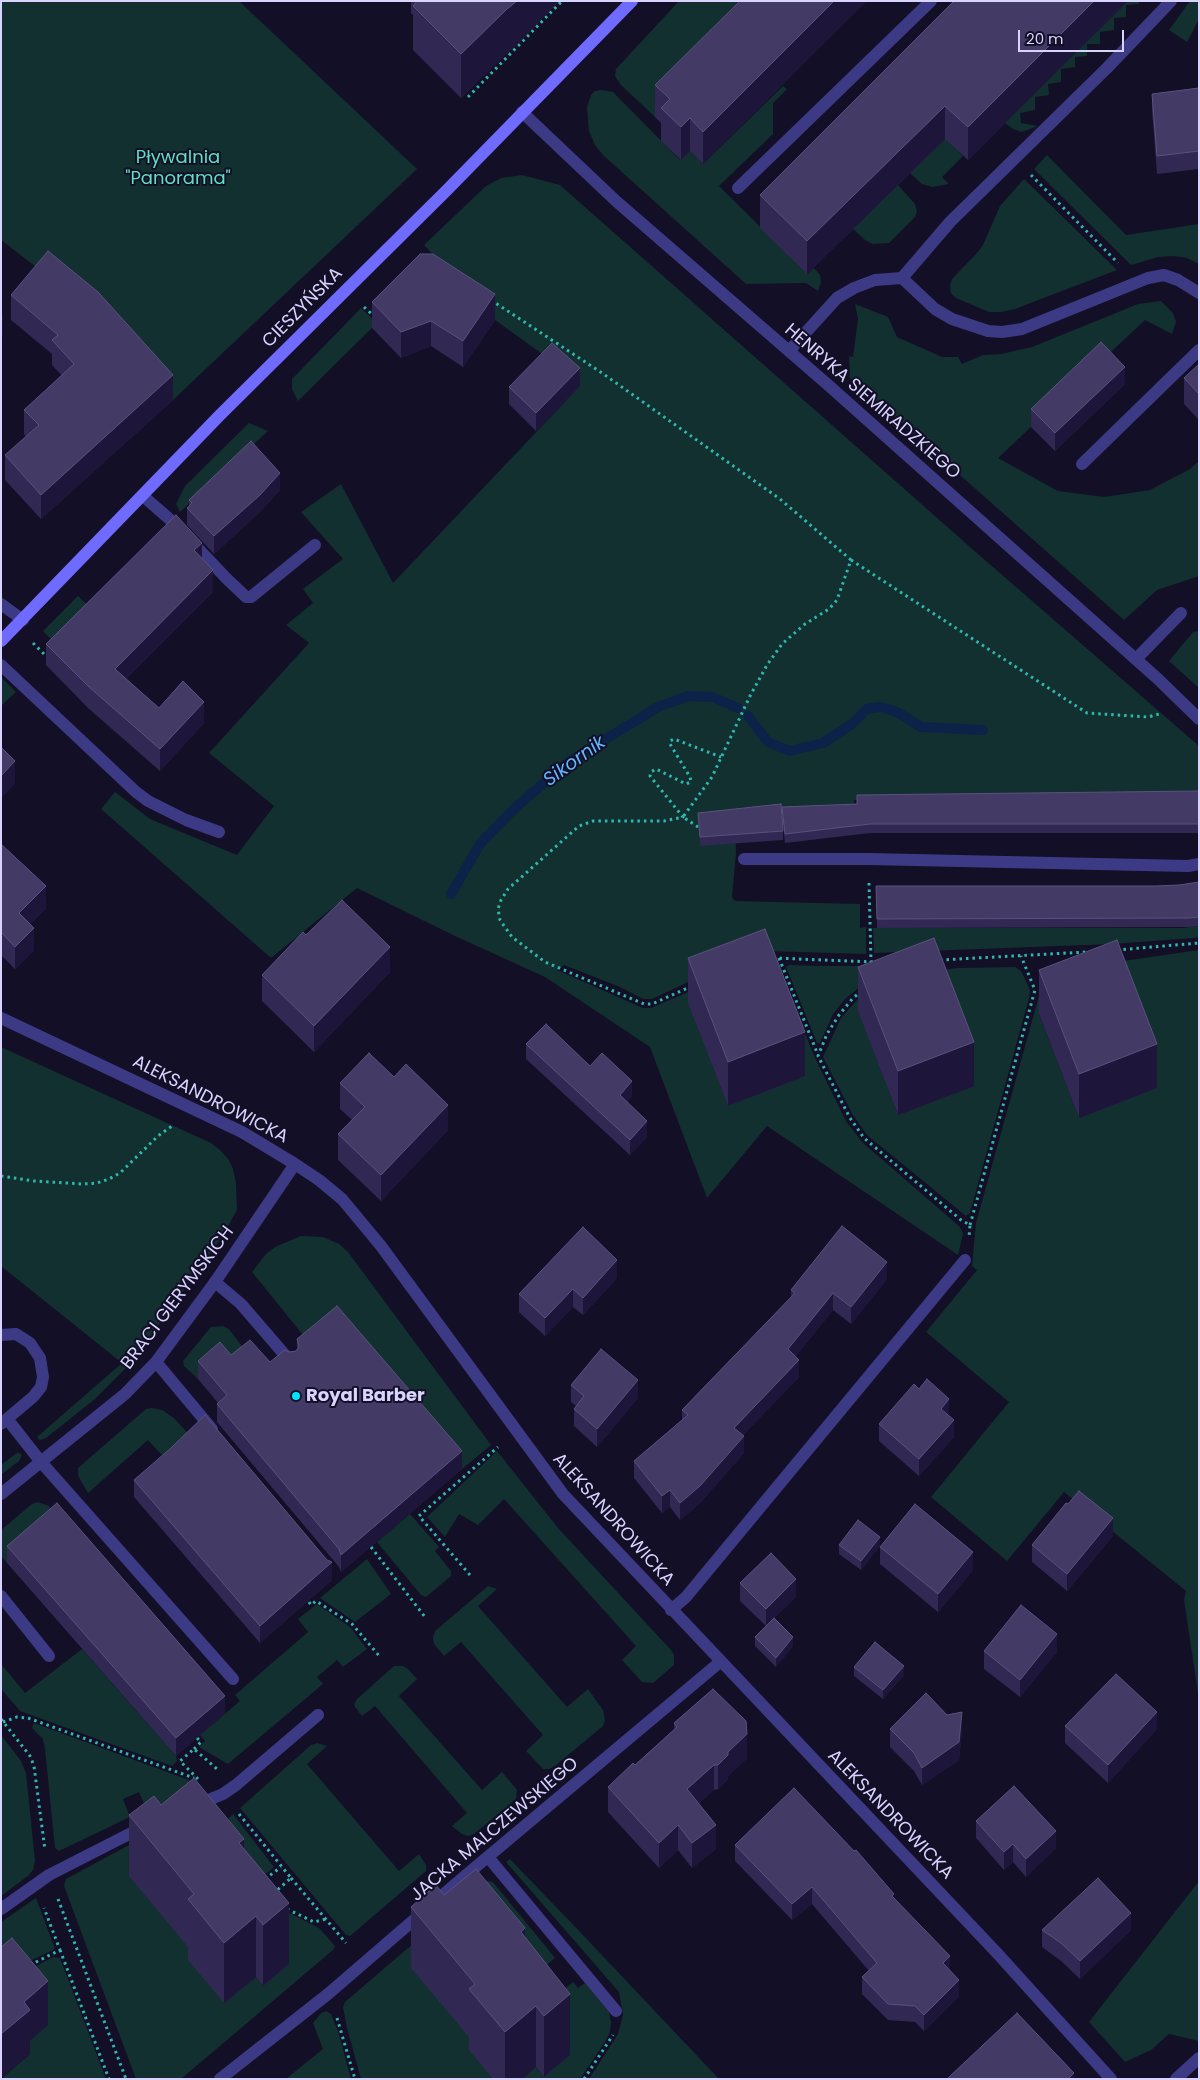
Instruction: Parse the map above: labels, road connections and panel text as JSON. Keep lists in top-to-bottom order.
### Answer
{
  "streets": {
    "street": [
      "CIESZYŃSKA",
      "HENRYKA SIEMIRADZKIEGO",
      "ALEKSANDROWICKA",
      "BRACI GIERYMSKICH",
      "JACKA MALCZEWSKIEGO"
    ]
  },
  "crossings": [
    ["CIESZYŃSKA", "HENRYKA SIEMIRADZKIEGO"],
    ["ALEKSANDROWICKA", "BRACI GIERYMSKICH"],
    ["ALEKSANDROWICKA", "JACKA MALCZEWSKIEGO"]
  ],
  "water": ["Sikornik"],
  "parks": ["Pływalnia \"Panorama\""],
  "places": ["Royal Barber"],
  "scale_bar": "20 m"
}
